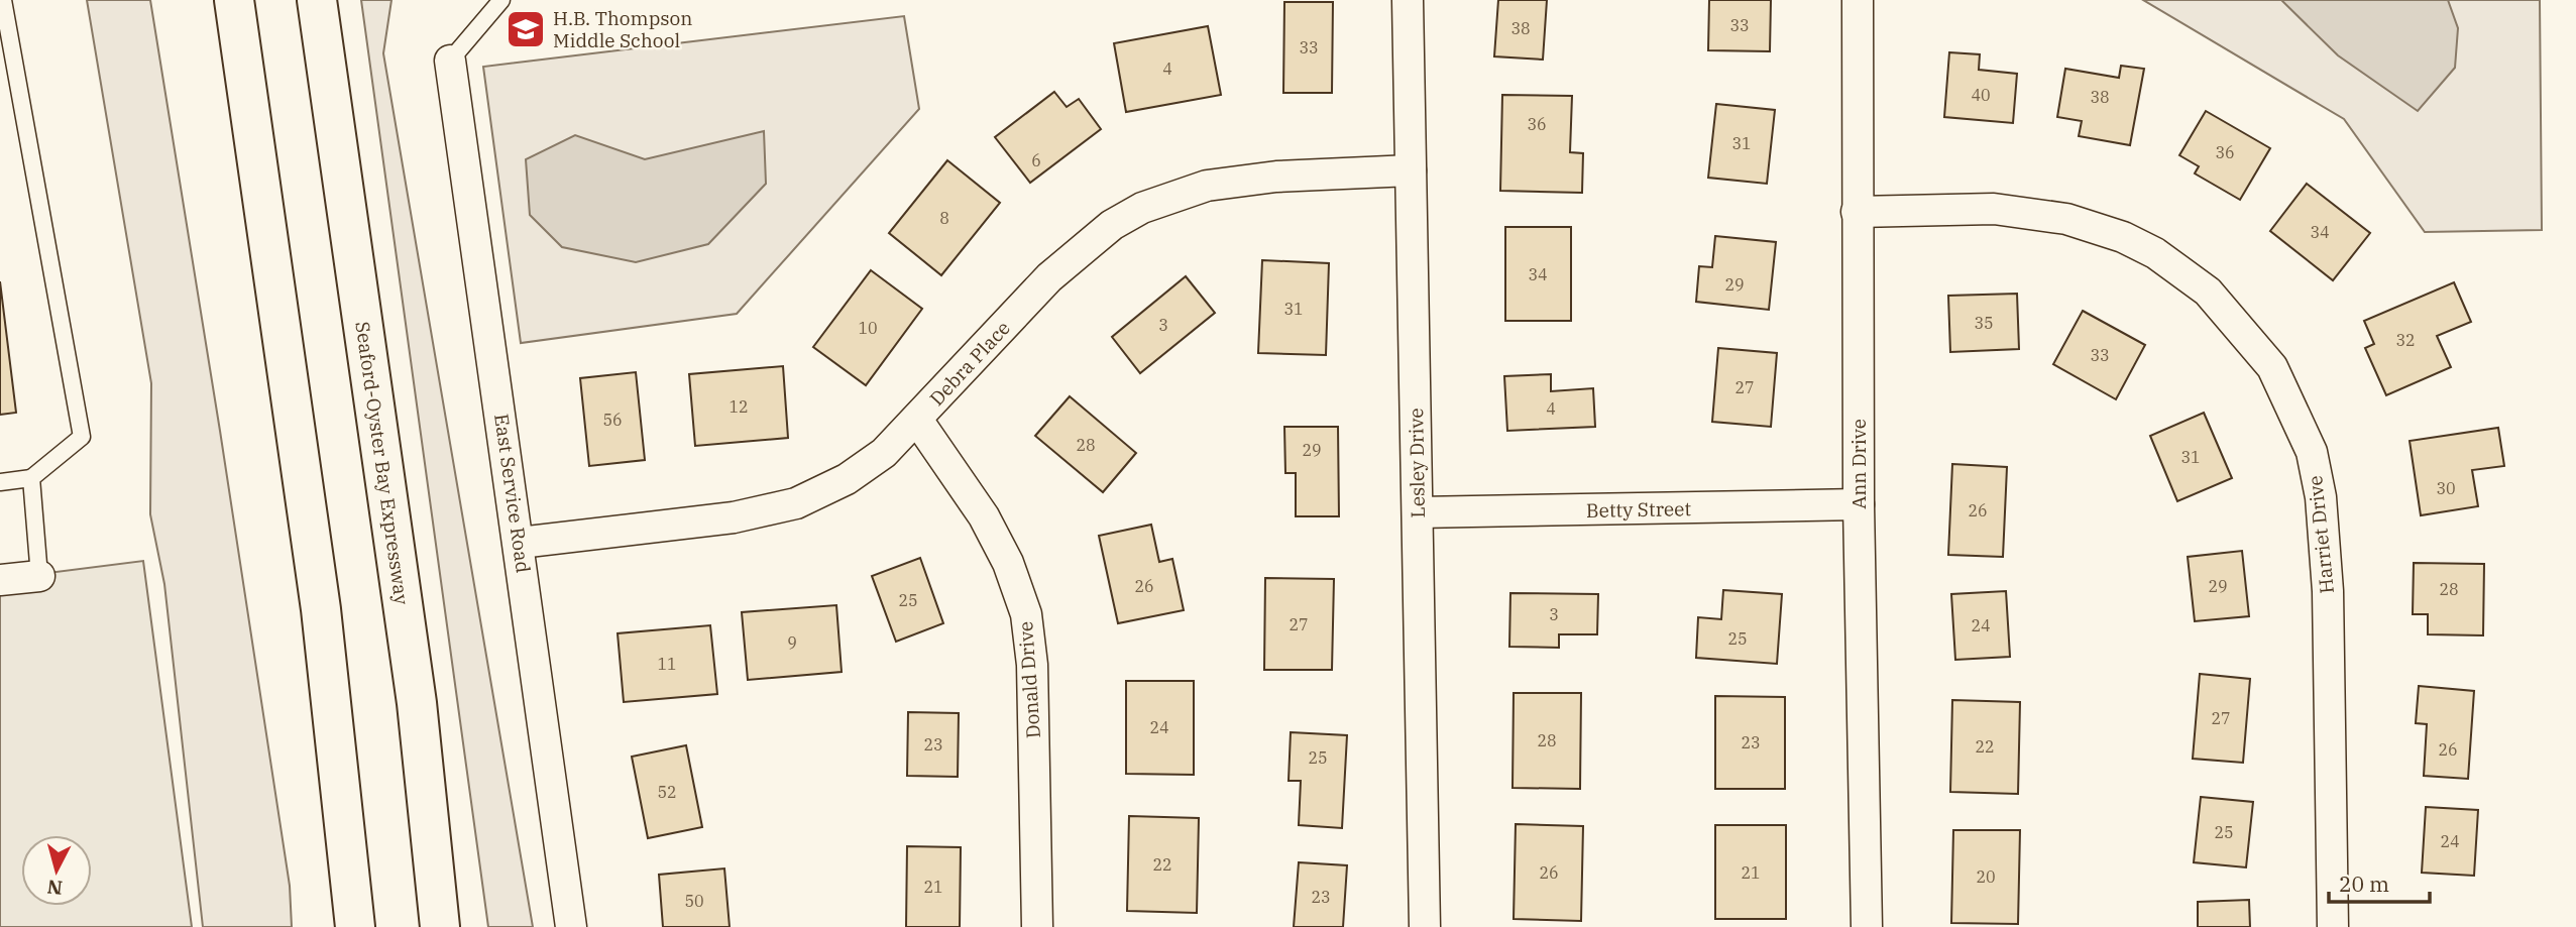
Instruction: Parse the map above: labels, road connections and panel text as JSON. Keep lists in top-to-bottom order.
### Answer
{
  "streets": {
    "highway": ["Seaford-Oyster Bay Expressway"],
    "street": [
      "Debra Place",
      "Lesley Drive",
      "Ann Drive",
      "East Service Road",
      "Betty Street",
      "Harriet Drive",
      "Donald Drive"
    ]
  },
  "crossings": [
    ["Debra Place", "Lesley Drive"],
    ["Debra Place", "East Service Road"],
    ["Debra Place", "Donald Drive"],
    ["Lesley Drive", "Betty Street"],
    ["Ann Drive", "Betty Street"],
    ["Ann Drive", "Harriet Drive"]
  ],
  "places": {
    "school or university": ["H.B. Thompson Middle School"]
  },
  "house_numbers": [
    "33",
    "38",
    "33",
    "4",
    "40",
    "38",
    "36",
    "31",
    "36",
    "6",
    "8",
    "34",
    "34",
    "29",
    "31",
    "35",
    "3",
    "10",
    "32",
    "33",
    "27",
    "12",
    "4",
    "56",
    "28",
    "29",
    "31",
    "30",
    "26",
    "26",
    "29",
    "28",
    "25",
    "3",
    "27",
    "24",
    "25",
    "9",
    "11",
    "27",
    "24",
    "28",
    "23",
    "23",
    "22",
    "26",
    "25",
    "52",
    "25",
    "24",
    "22",
    "26",
    "21",
    "20",
    "21",
    "23",
    "50"
  ],
  "scale_bar": "20 m",
  "north": "bottom"
}
